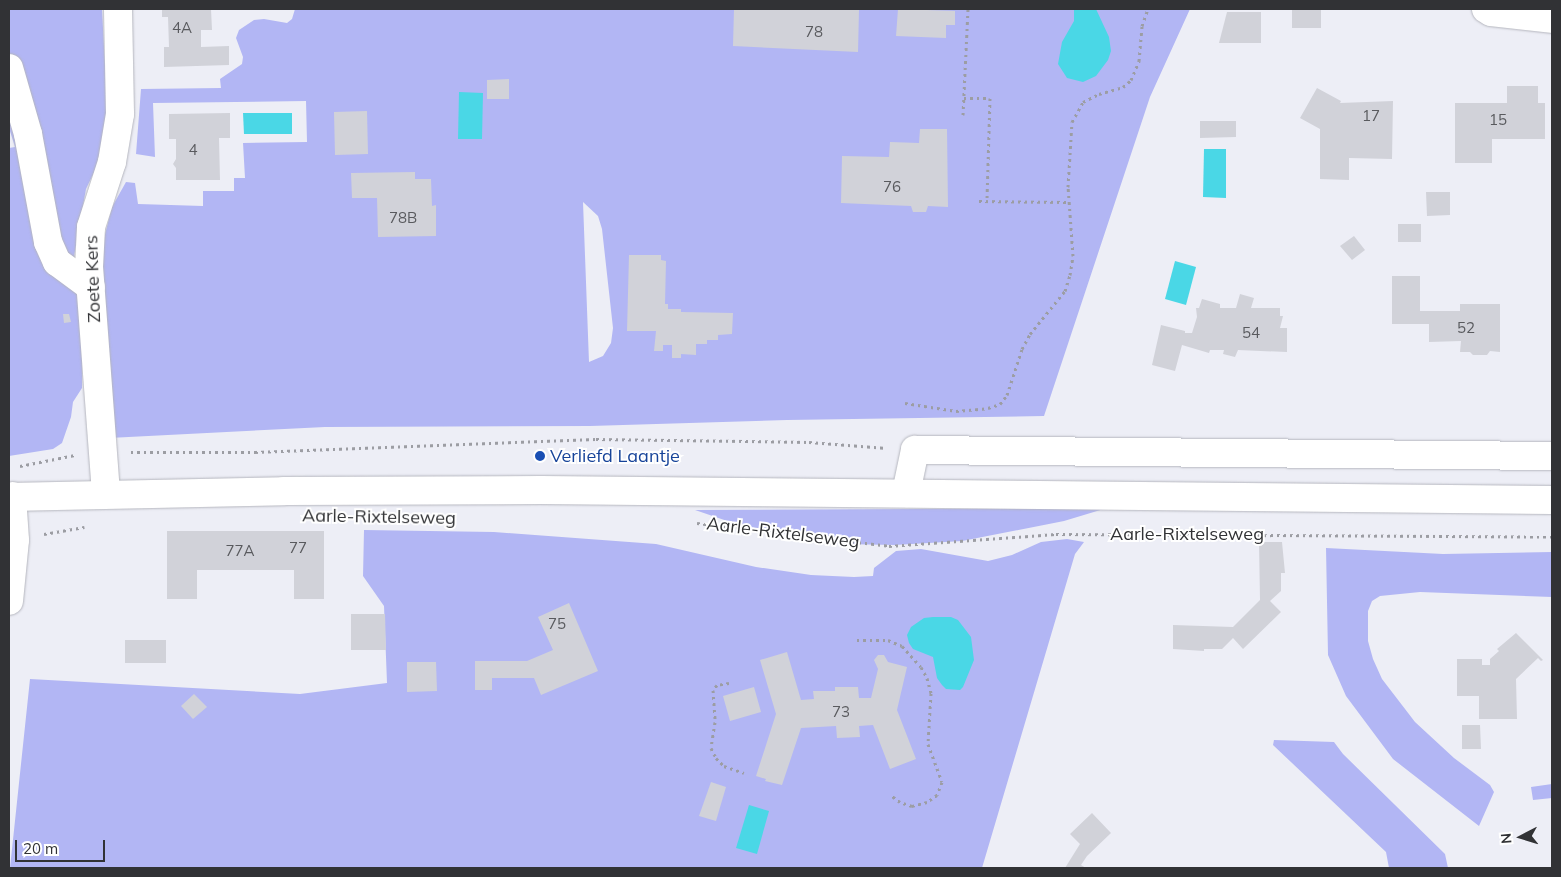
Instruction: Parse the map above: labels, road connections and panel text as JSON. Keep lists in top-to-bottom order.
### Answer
{
  "streets": {
    "street": ["Zoete Kers", "Aarle-Rixtelseweg"]
  },
  "crossings": [
    ["Zoete Kers", "Aarle-Rixtelseweg"]
  ],
  "places": ["Verliefd Laantje"],
  "house_numbers": [
    "4A",
    "78",
    "17",
    "15",
    "4",
    "76",
    "78B",
    "52",
    "54",
    "77",
    "77A",
    "75",
    "73"
  ],
  "scale_bar": "20 m",
  "north": "left"
}
